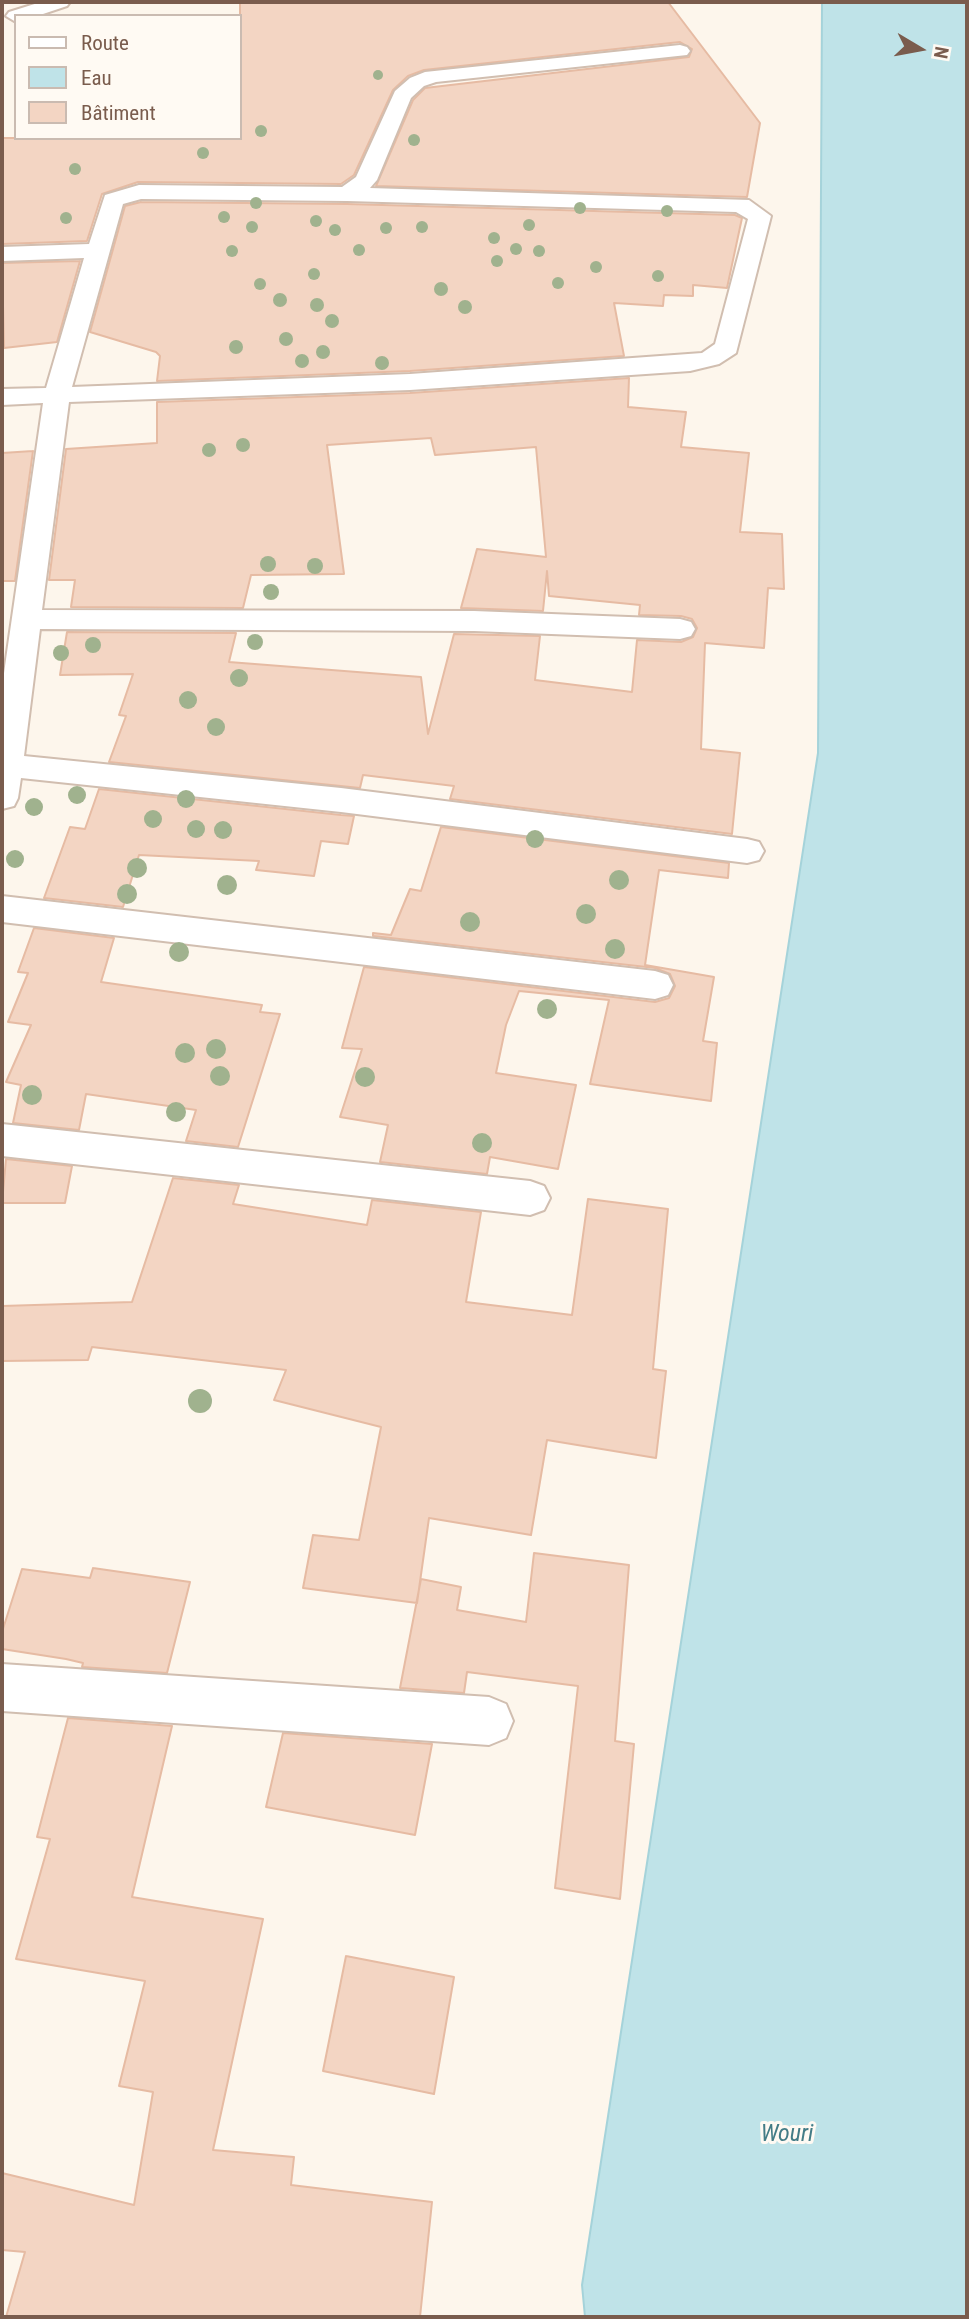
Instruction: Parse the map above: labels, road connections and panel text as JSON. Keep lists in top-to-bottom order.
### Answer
{
  "water": ["Wouri"],
  "legend": ["Route", "Eau", "Bâtiment"],
  "north": "right"
}
